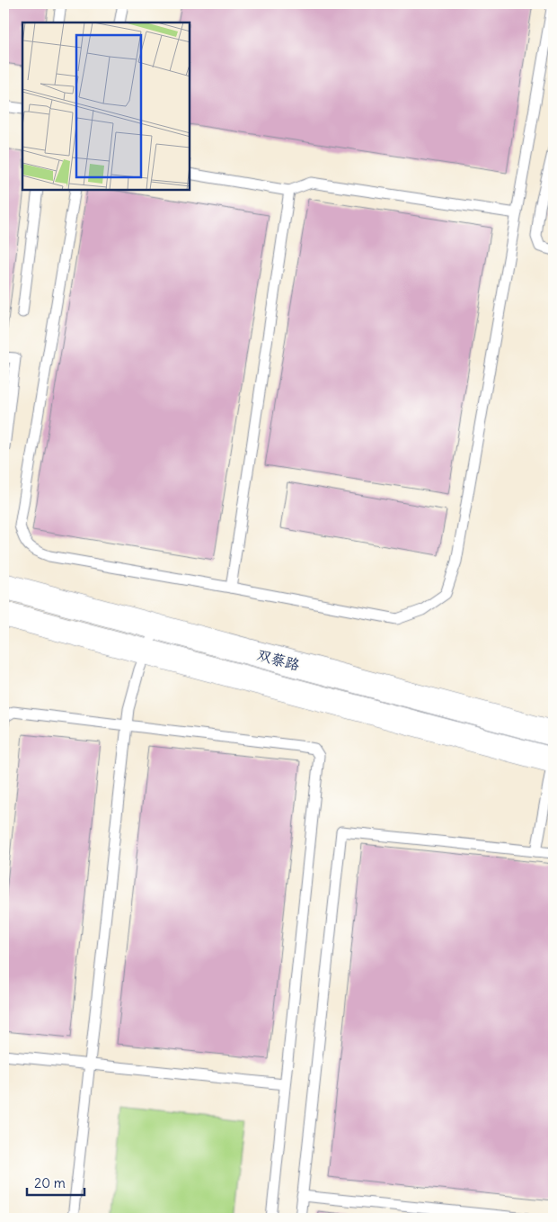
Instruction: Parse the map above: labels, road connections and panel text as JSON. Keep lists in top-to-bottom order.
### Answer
{
  "streets": {
    "street": ["双蔡路"]
  },
  "scale_bar": "20 m"
}
